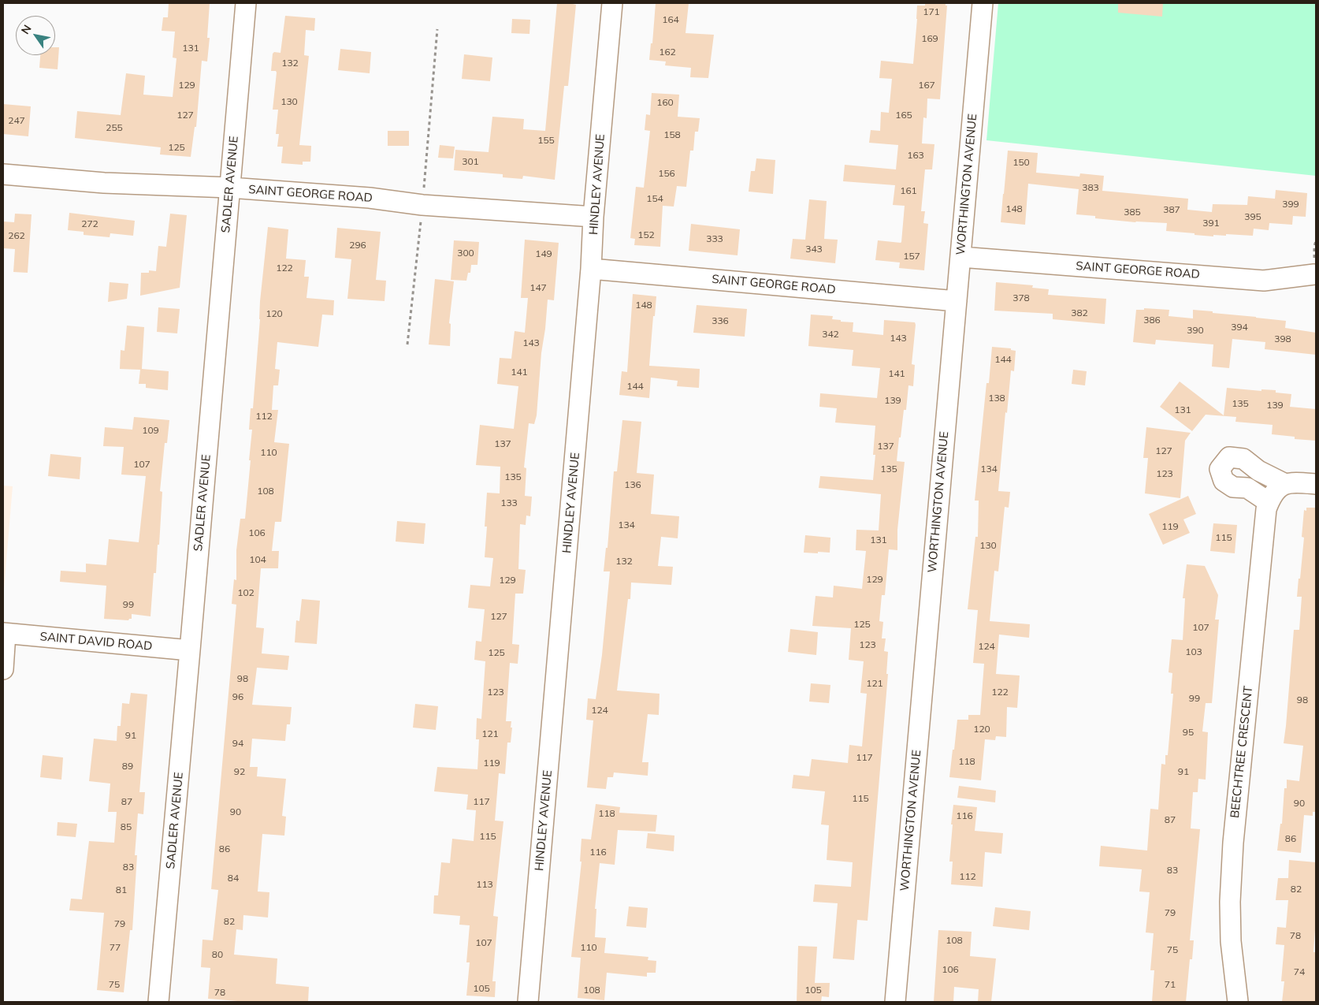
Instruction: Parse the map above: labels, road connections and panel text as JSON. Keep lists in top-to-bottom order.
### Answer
{
  "streets": {
    "street": [
      "SADLER AVENUE",
      "HINDLEY AVENUE",
      "WORTHINGTON AVENUE",
      "SAINT GEORGE ROAD",
      "SAINT DAVID ROAD",
      "BEECHTREE CRESCENT"
    ]
  },
  "crossings": [
    ["SADLER AVENUE", "SAINT GEORGE ROAD"],
    ["SADLER AVENUE", "SAINT DAVID ROAD"],
    ["HINDLEY AVENUE", "SAINT GEORGE ROAD"],
    ["WORTHINGTON AVENUE", "SAINT GEORGE ROAD"]
  ],
  "house_numbers": [
    "171",
    "164",
    "169",
    "131",
    "162",
    "132",
    "129",
    "167",
    "130",
    "160",
    "127",
    "165",
    "247",
    "255",
    "158",
    "155",
    "125",
    "163",
    "301",
    "150",
    "156",
    "383",
    "161",
    "154",
    "399",
    "148",
    "387",
    "385",
    "395",
    "391",
    "272",
    "152",
    "262",
    "333",
    "296",
    "343",
    "300",
    "149",
    "157",
    "122",
    "147",
    "378",
    "148",
    "382",
    "120",
    "386",
    "336",
    "394",
    "390",
    "342",
    "143",
    "398",
    "143",
    "144",
    "141",
    "141",
    "144",
    "138",
    "139",
    "135",
    "139",
    "131",
    "112",
    "109",
    "137",
    "137",
    "127",
    "110",
    "107",
    "135",
    "134",
    "123",
    "135",
    "136",
    "108",
    "133",
    "134",
    "119",
    "106",
    "115",
    "131",
    "130",
    "104",
    "132",
    "129",
    "129",
    "102",
    "99",
    "127",
    "125",
    "107",
    "123",
    "124",
    "103",
    "125",
    "98",
    "121",
    "123",
    "122",
    "96",
    "99",
    "98",
    "124",
    "120",
    "95",
    "121",
    "91",
    "94",
    "117",
    "118",
    "119",
    "89",
    "92",
    "91",
    "115",
    "87",
    "117",
    "90",
    "90",
    "118",
    "116",
    "87",
    "85",
    "115",
    "86",
    "86",
    "116",
    "83",
    "83",
    "112",
    "84",
    "113",
    "82",
    "81",
    "79",
    "82",
    "79",
    "78",
    "108",
    "107",
    "77",
    "110",
    "75",
    "80",
    "106",
    "74",
    "75",
    "71",
    "105",
    "108",
    "105",
    "78"
  ],
  "north": "top left"
}
